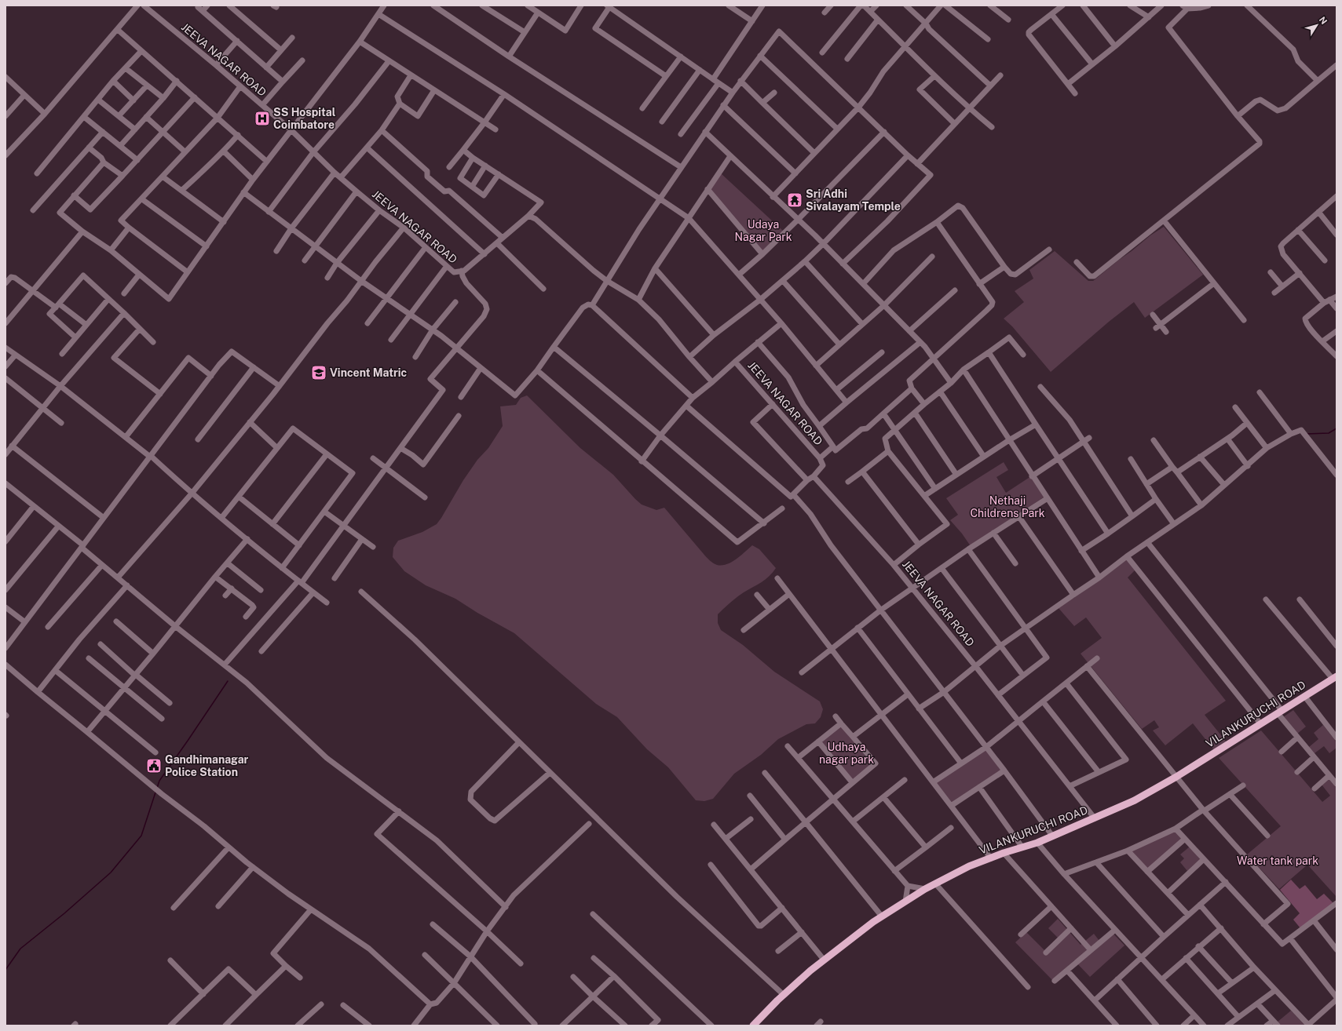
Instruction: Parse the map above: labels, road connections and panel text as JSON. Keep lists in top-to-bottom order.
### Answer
{
  "streets": {
    "main road": ["VILANKURUCHI ROAD"],
    "street": ["JEEVA NAGAR ROAD"]
  },
  "crossings": [
    ["JEEVA NAGAR ROAD", "VILANKURUCHI ROAD"]
  ],
  "parks": [
    "Udaya Nagar Park",
    "Nethaji Childrens Park",
    "Udhaya nagar park",
    "Water tank park"
  ],
  "places": {
    "hospital": ["SS Hospital Coimbatore"],
    "temple": ["Sri Adhi Sivalayam Temple"],
    "school or university": ["Vincent Matric"],
    "public building": ["Gandhimanagar Police Station"]
  },
  "north": "top right"
}
